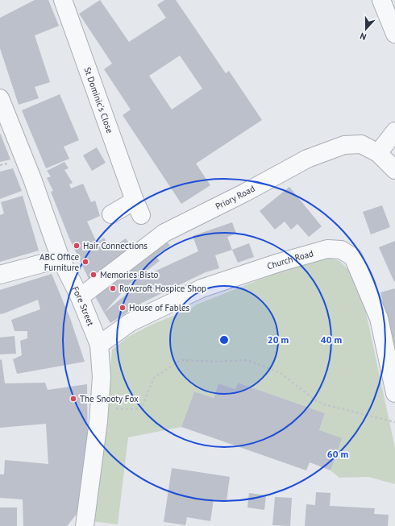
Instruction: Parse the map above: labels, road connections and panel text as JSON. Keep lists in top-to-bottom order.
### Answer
{
  "streets": {
    "street": [
      "St Dominic's Close",
      "Priory Road",
      "Church Road",
      "Fore Street"
    ]
  },
  "crossings": [
    ["Priory Road", "Fore Street"],
    ["Church Road", "Fore Street"]
  ],
  "places": [
    "Hair Connections",
    "ABC Office Furniture",
    "Memories Bisto",
    "Rowcroft Hospice Shop",
    "House of Fables",
    "The Snooty Fox"
  ],
  "north": "bottom",
  "rings": ["20 m", "40 m", "60 m"]
}
